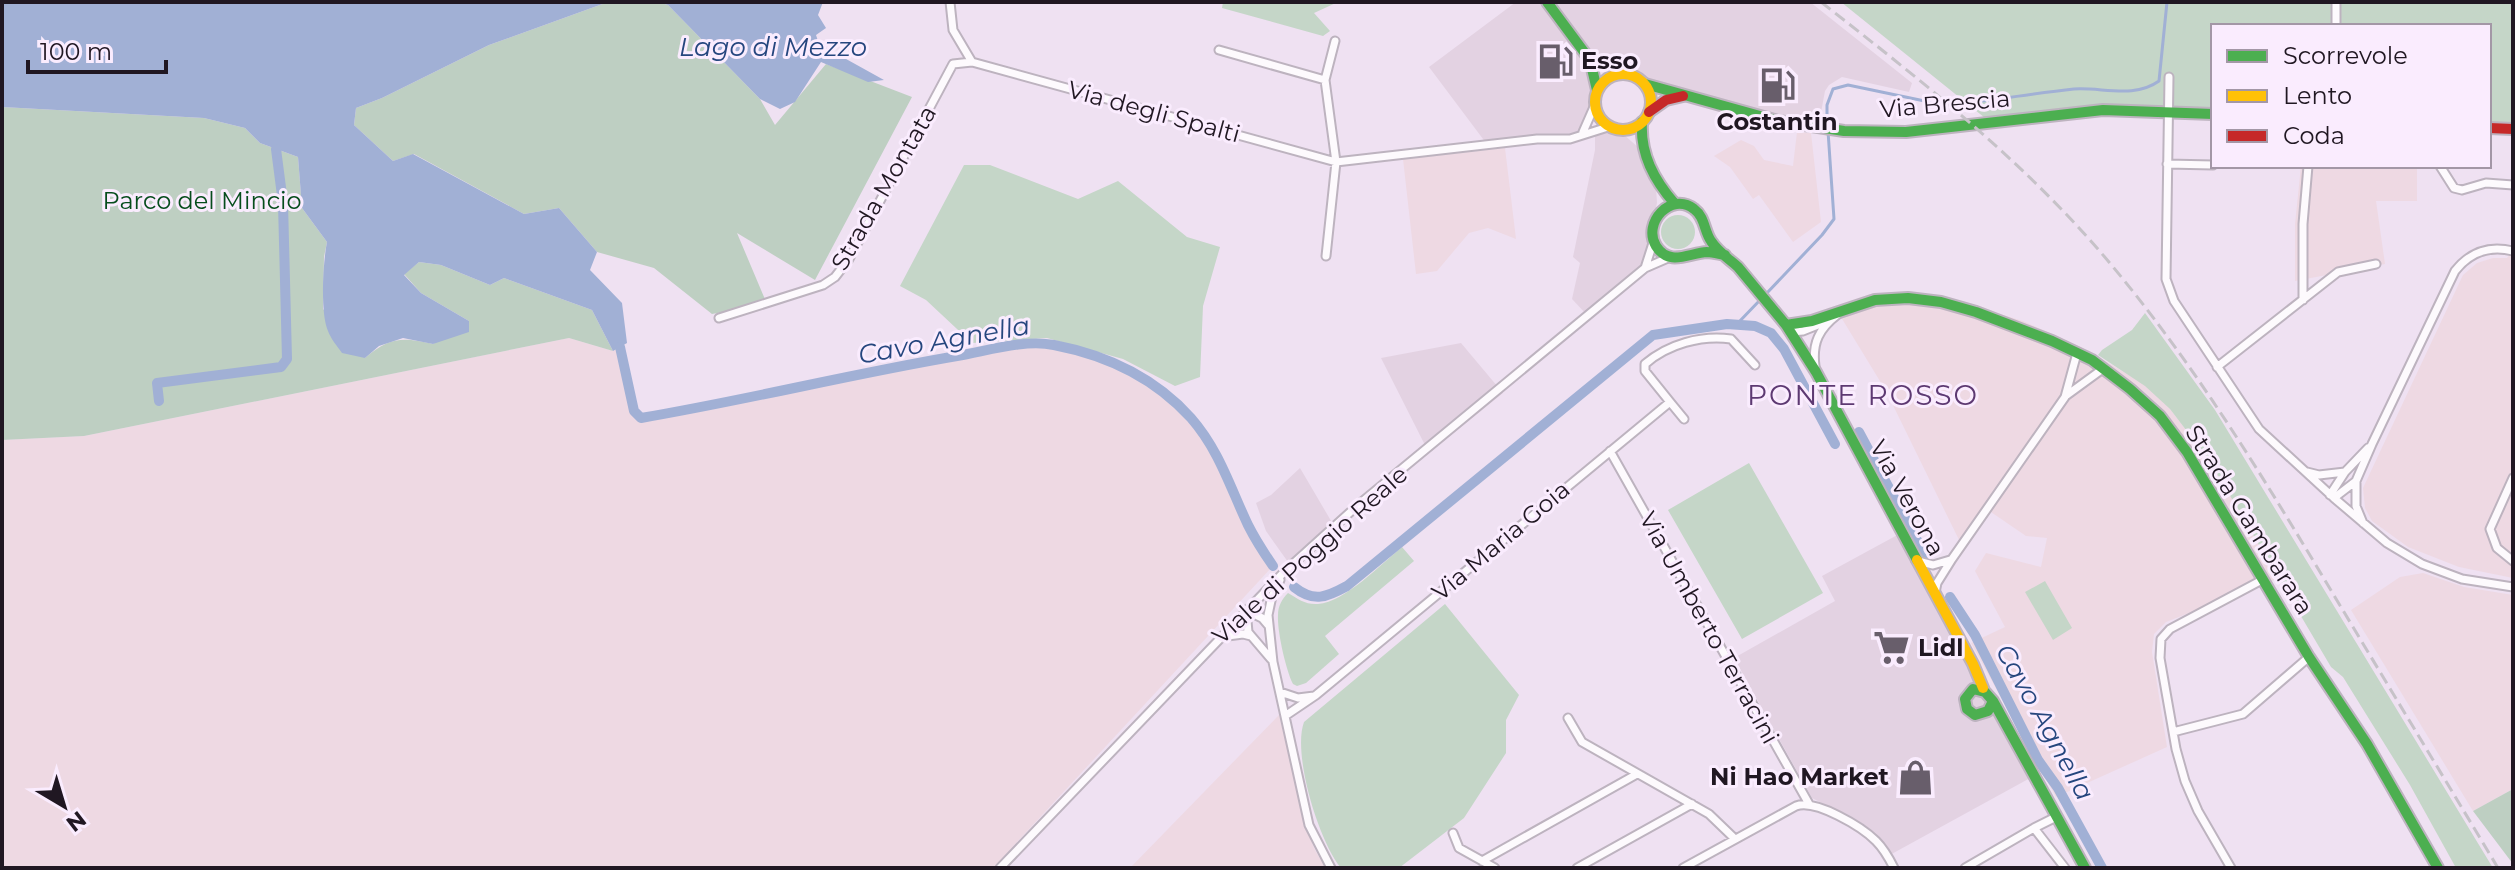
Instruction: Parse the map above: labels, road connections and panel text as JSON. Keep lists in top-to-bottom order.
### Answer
{
  "streets": {
    "main road": ["Via Brescia", "Via Verona", "Strada Gambarara"],
    "street": [
      "Via degli Spalti",
      "Strada Montata",
      "Via Maria Goia",
      "Viale di Poggio Reale",
      "Via Umberto Terracini"
    ]
  },
  "crossings": [
    ["Via Brescia", "Via degli Spalti"],
    ["Via degli Spalti", "Strada Montata"],
    ["Via Verona", "Strada Gambarara"],
    ["Via Verona", "Viale di Poggio Reale"],
    ["Via Maria Goia", "Via Umberto Terracini"]
  ],
  "districts": ["PONTE ROSSO"],
  "water": ["Lago di Mezzo", "Cavo Agnella"],
  "parks": ["Parco del Mincio"],
  "places": {
    "fuel station": ["Esso", "Costantin"],
    "supermarket": ["Lidl"],
    "shop": ["Ni Hao Market"]
  },
  "legend": ["Scorrevole", "Lento", "Coda"],
  "scale_bar": "100 m",
  "north": "bottom right"
}
